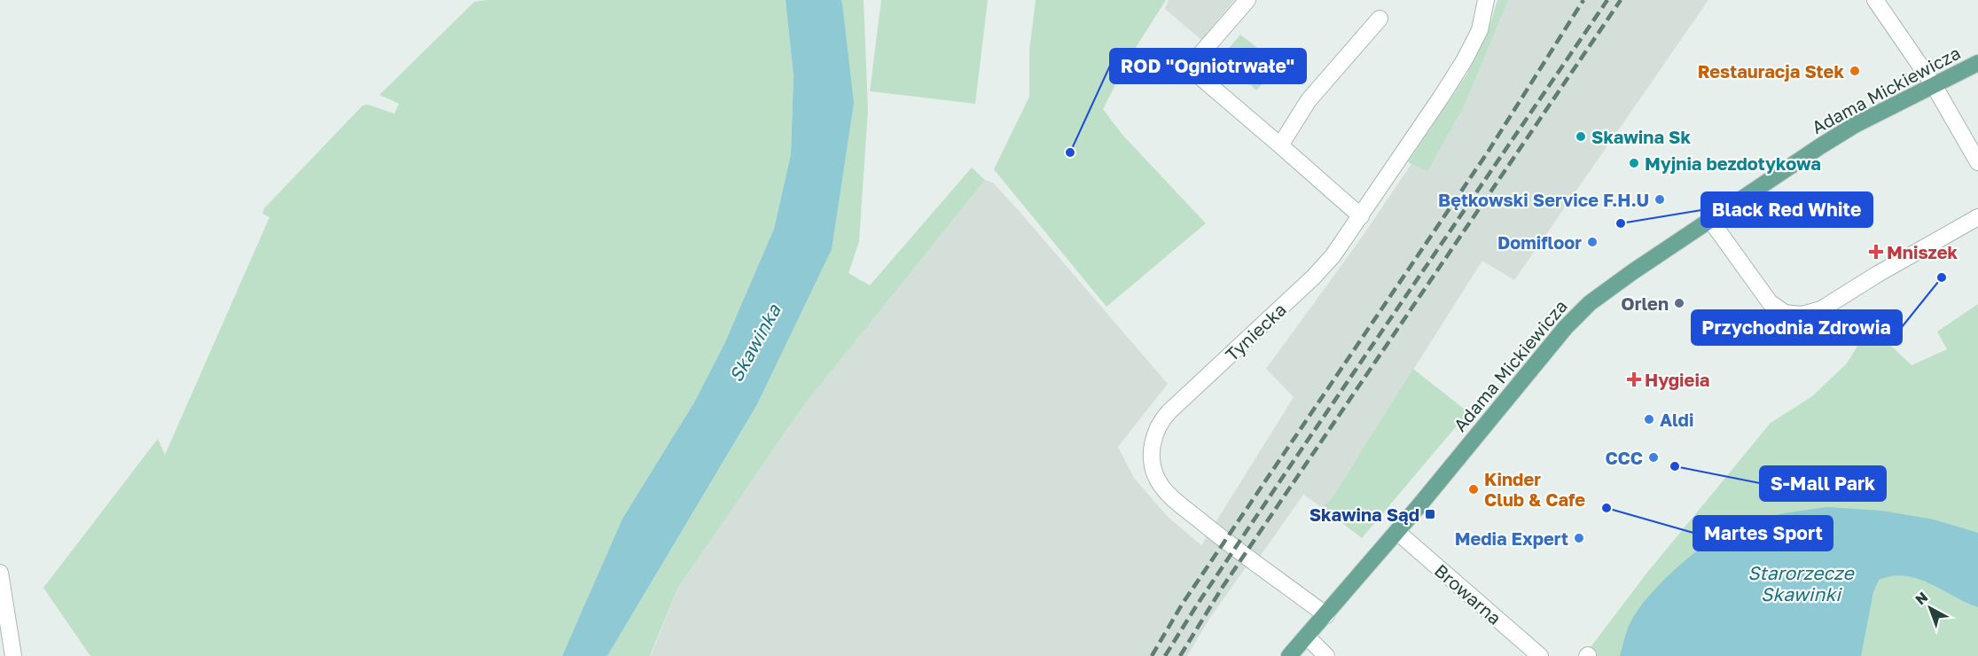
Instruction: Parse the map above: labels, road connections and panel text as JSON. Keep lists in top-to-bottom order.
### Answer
{
  "streets": {
    "main road": ["Adama Mickiewicza"],
    "street": ["Tyniecka", "Browarna"]
  },
  "crossings": [
    ["Adama Mickiewicza", "Tyniecka"],
    ["Adama Mickiewicza", "Browarna"]
  ],
  "water": ["Skawinka", "Starorzecze Skawinki"],
  "places": {
    "other": [
      "Restauracja Stek",
      "Skawina Sk",
      "ROD \"Ogniotrwałe\"",
      "Myjnia bezdotykowa",
      "Bętkowski Service F.H.U",
      "Black Red White",
      "Domifloor",
      "Przychodnia Zdrowia",
      "Orlen",
      "Aldi",
      "CCC",
      "S-Mall Park",
      "Kinder Club & Cafe",
      "Martes Sport",
      "Media Expert"
    ],
    "health": ["Mniszek", "Hygieia"],
    "transit": ["Skawina Sąd"]
  },
  "north": "top left"
}
